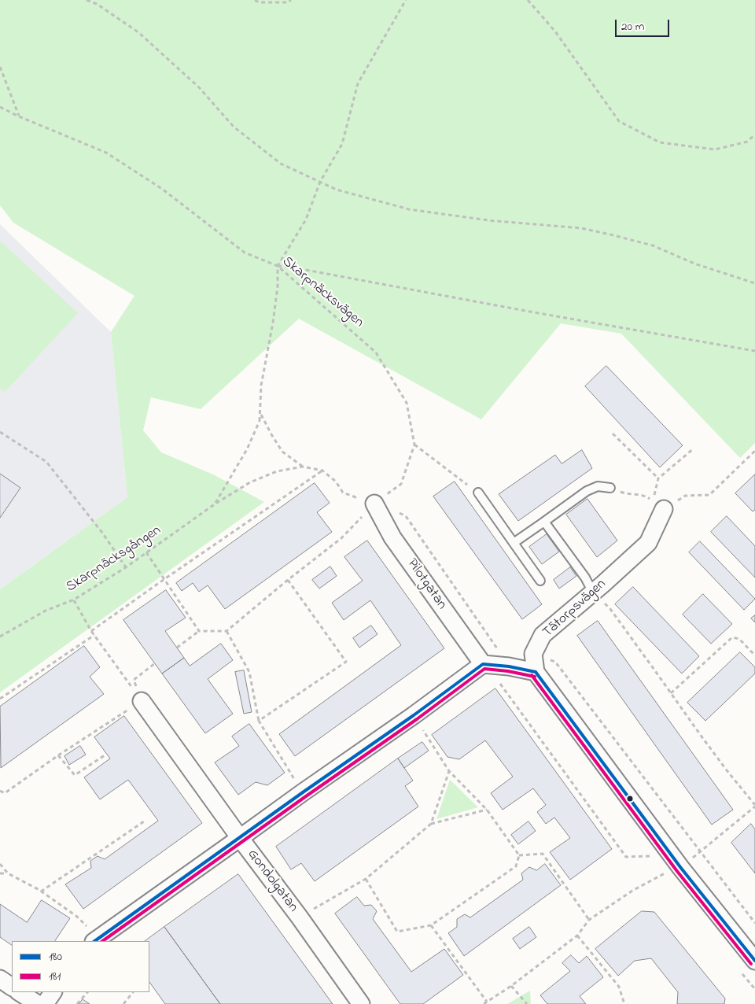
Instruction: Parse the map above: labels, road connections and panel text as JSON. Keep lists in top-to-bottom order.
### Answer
{
  "streets": {
    "street": ["Pilotgatan", "Tätorpsvägen", "Gondolgatan"],
    "path": ["Skarpnäcksvägen", "Skarpnäcksgången"]
  },
  "lines": ["transit line 180", "transit line 181"],
  "legend": ["180", "181"],
  "scale_bar": "20 m"
}
